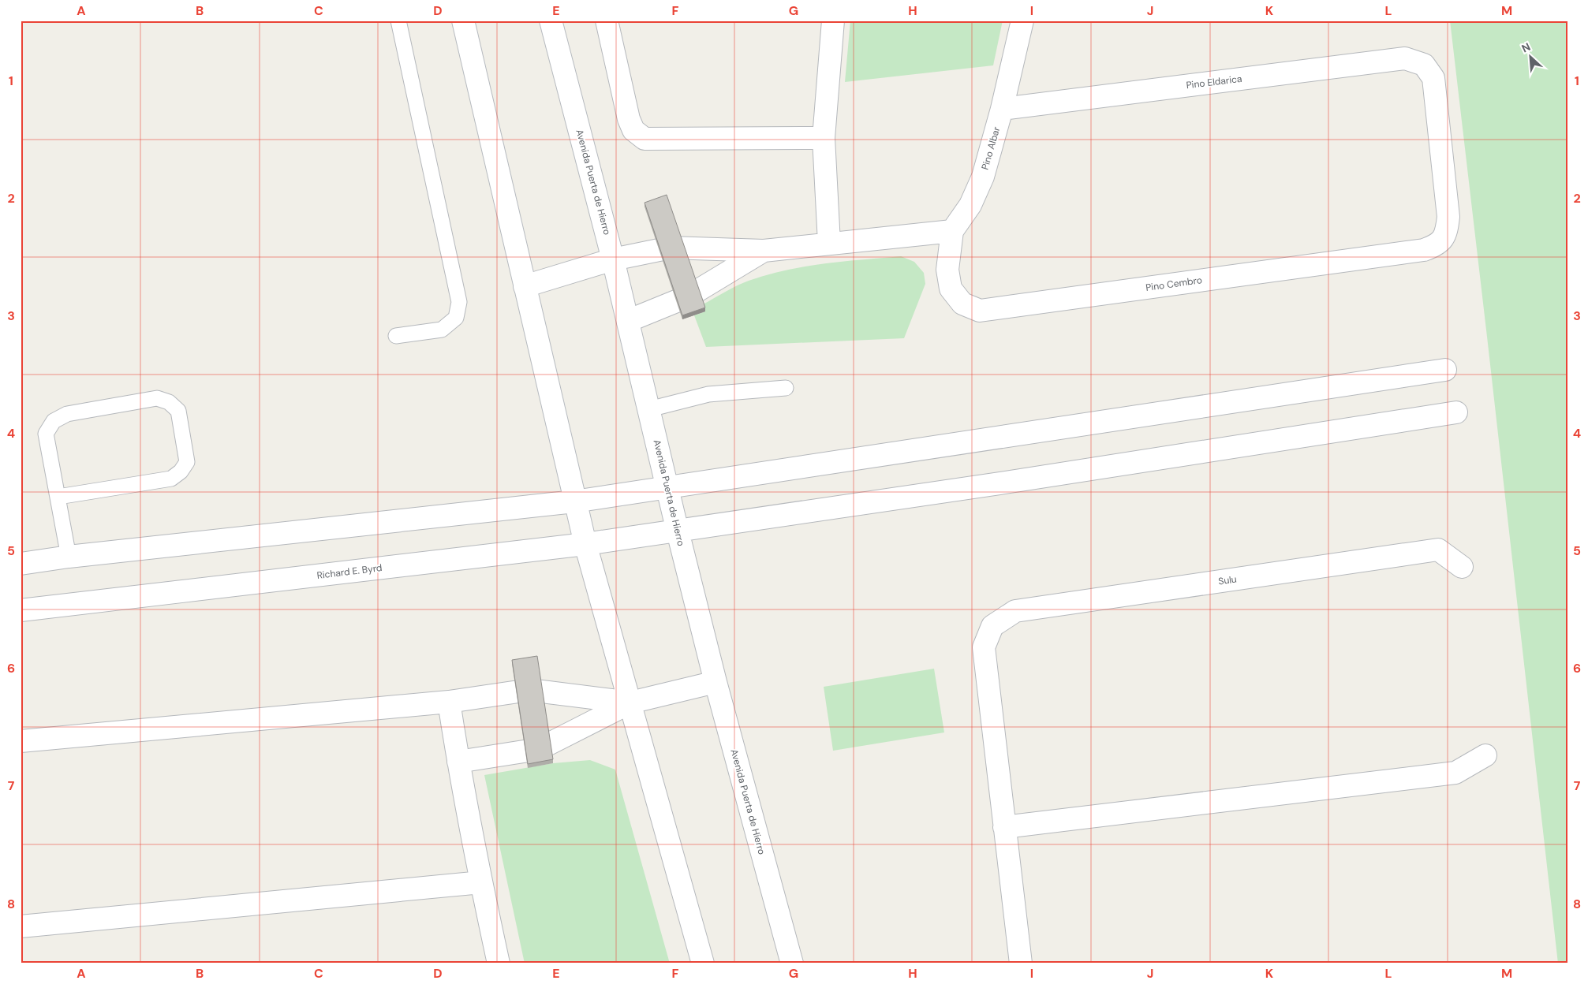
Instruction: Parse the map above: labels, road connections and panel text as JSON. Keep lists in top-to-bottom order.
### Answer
{
  "streets": {
    "street": [
      "Pino Eldarica",
      "Pino Albar",
      "Avenida Puerta de Hierro",
      "Pino Cembro",
      "Richard E. Byrd",
      "Sulu"
    ]
  },
  "crossings": [
    ["Pino Eldarica", "Pino Albar"],
    ["Pino Eldarica", "Pino Cembro"],
    ["Pino Albar", "Pino Cembro"],
    ["Avenida Puerta de Hierro", "Richard E. Byrd"]
  ],
  "north": "top left",
  "grid": {
    "columns": [
      "A",
      "B",
      "C",
      "D",
      "E",
      "F",
      "G",
      "H",
      "I",
      "J",
      "K",
      "L",
      "M"
    ],
    "rows": [
      "1",
      "2",
      "3",
      "4",
      "5",
      "6",
      "7",
      "8"
    ]
  }
}
